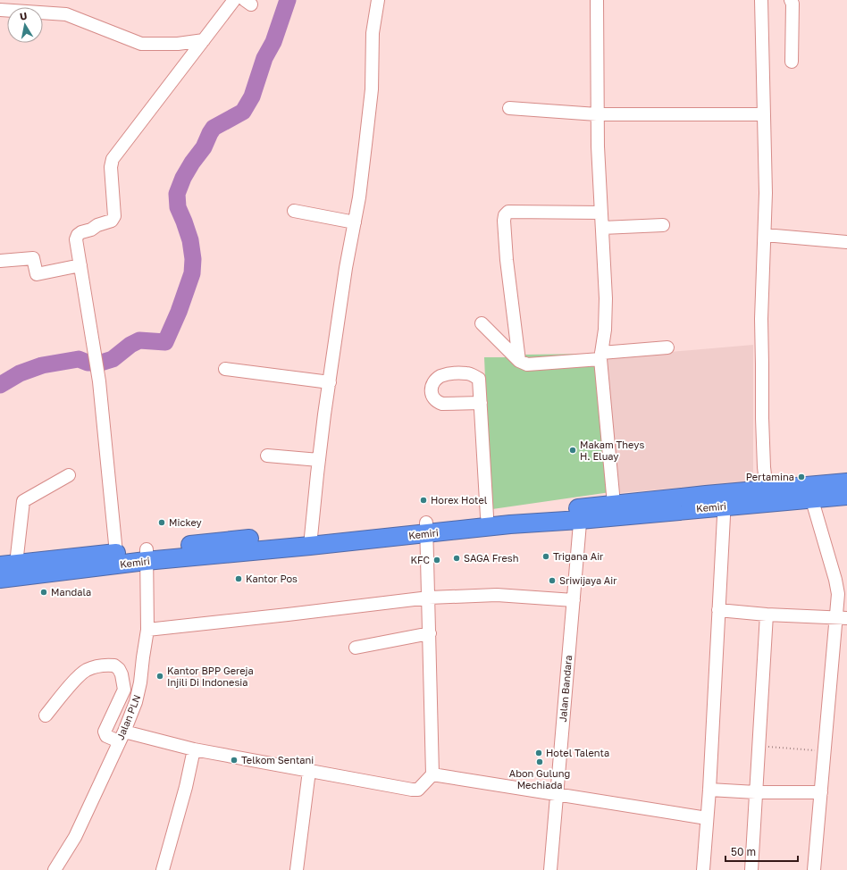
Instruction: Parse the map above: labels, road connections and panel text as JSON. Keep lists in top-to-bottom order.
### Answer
{
  "streets": {
    "highway": ["Kemiri"],
    "street": ["Jalan Bandara", "Jalan PLN"]
  },
  "crossings": [
    ["Kemiri", "Jalan Bandara"],
    ["Kemiri", "Jalan PLN"]
  ],
  "places": [
    "Makam Theys H. Eluay",
    "Pertamina",
    "Horex Hotel",
    "Mickey",
    "Trigana Air",
    "SAGA Fresh",
    "KFC",
    "Kantor Pos",
    "Sriwijaya Air",
    "Mandala",
    "Kantor BPP Gereja Injili Di Indonesia",
    "Hotel Talenta",
    "Telkom Sentani",
    "Abon Gulung Mechiada"
  ],
  "scale_bar": "50 m",
  "north": "top"
}
